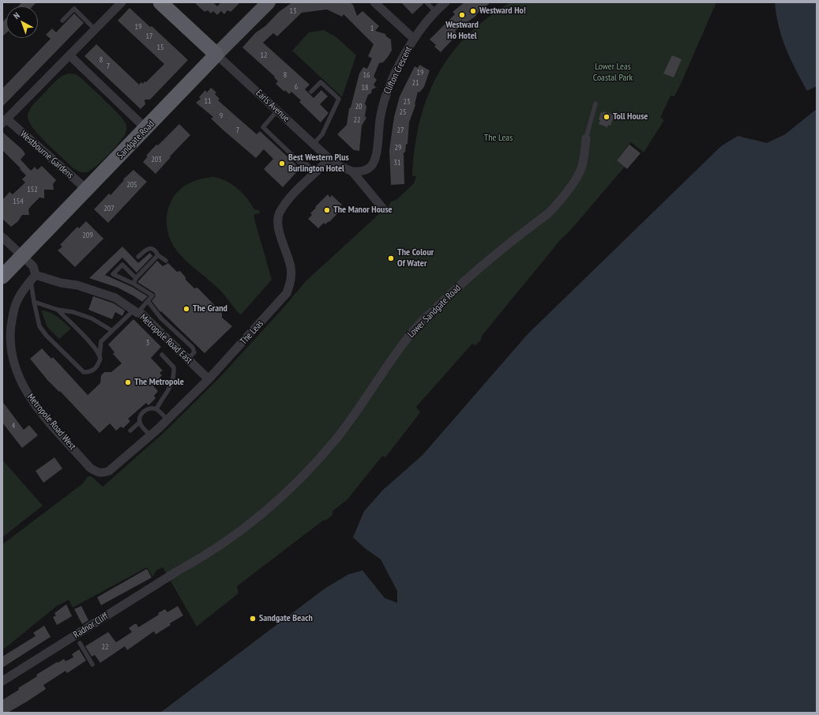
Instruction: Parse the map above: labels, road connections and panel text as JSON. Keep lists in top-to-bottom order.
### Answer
{
  "streets": {
    "highway": ["Earls Avenue", "Sandgate Road"],
    "street": [
      "Clifton Crescent",
      "Westbourne Gardens",
      "Lower Sandgate Road",
      "The Leas",
      "Metropole Road East",
      "Metropole Road West",
      "Radnor Cliff"
    ]
  },
  "crossings": [
    ["Clifton Crescent", "Earls Avenue"],
    ["Earls Avenue", "Sandgate Road"],
    ["Earls Avenue", "The Leas"],
    ["Sandgate Road", "Westbourne Gardens"],
    ["Lower Sandgate Road", "Radnor Cliff"],
    ["The Leas", "Metropole Road East"],
    ["The Leas", "Metropole Road West"],
    ["Metropole Road East", "Metropole Road West"]
  ],
  "parks": ["Lower Leas Coastal Park", "The Leas"],
  "places": [
    "Westward Ho!",
    "Westward Ho Hotel",
    "Toll House",
    "Best Western Plus Burlington Hotel",
    "The Manor House",
    "The Colour Of Water",
    "The Grand",
    "The Metropole",
    "Sandgate Beach"
  ],
  "house_numbers": [
    "13",
    "19",
    "1",
    "17",
    "15",
    "12",
    "8",
    "7",
    "19",
    "8",
    "16",
    "21",
    "6",
    "18",
    "11",
    "23",
    "20",
    "25",
    "9",
    "22",
    "7",
    "27",
    "29",
    "203",
    "31",
    "205",
    "152",
    "154",
    "207",
    "209",
    "3",
    "4",
    "22"
  ],
  "north": "top left"
}
